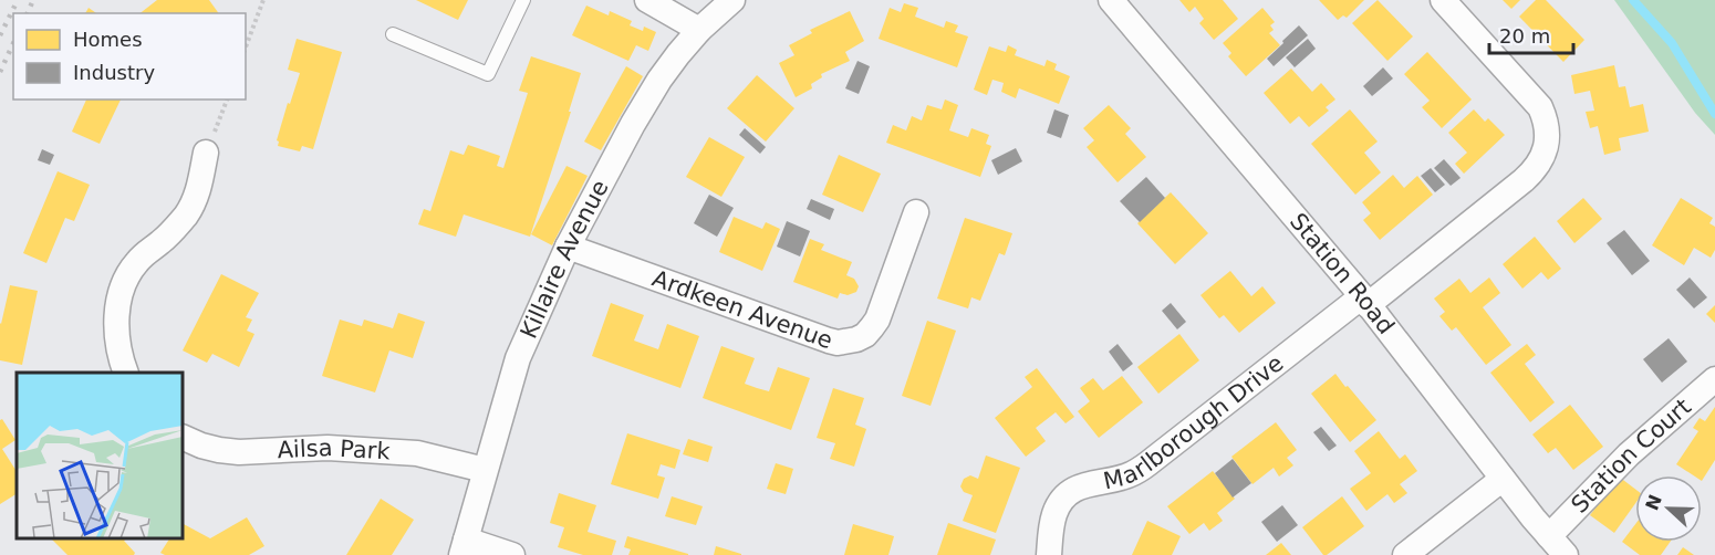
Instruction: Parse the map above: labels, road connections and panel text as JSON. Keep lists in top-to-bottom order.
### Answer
{
  "streets": {
    "street": [
      "Killaire Avenue",
      "Station Road",
      "Ardkeen Avenue",
      "Marlborough Drive",
      "Ailsa Park",
      "Station Court"
    ]
  },
  "crossings": [
    ["Killaire Avenue", "Ardkeen Avenue"],
    ["Killaire Avenue", "Ailsa Park"],
    ["Station Road", "Marlborough Drive"],
    ["Station Road", "Station Court"]
  ],
  "legend": ["Homes", "Industry"],
  "scale_bar": "20 m",
  "north": "left"
}
